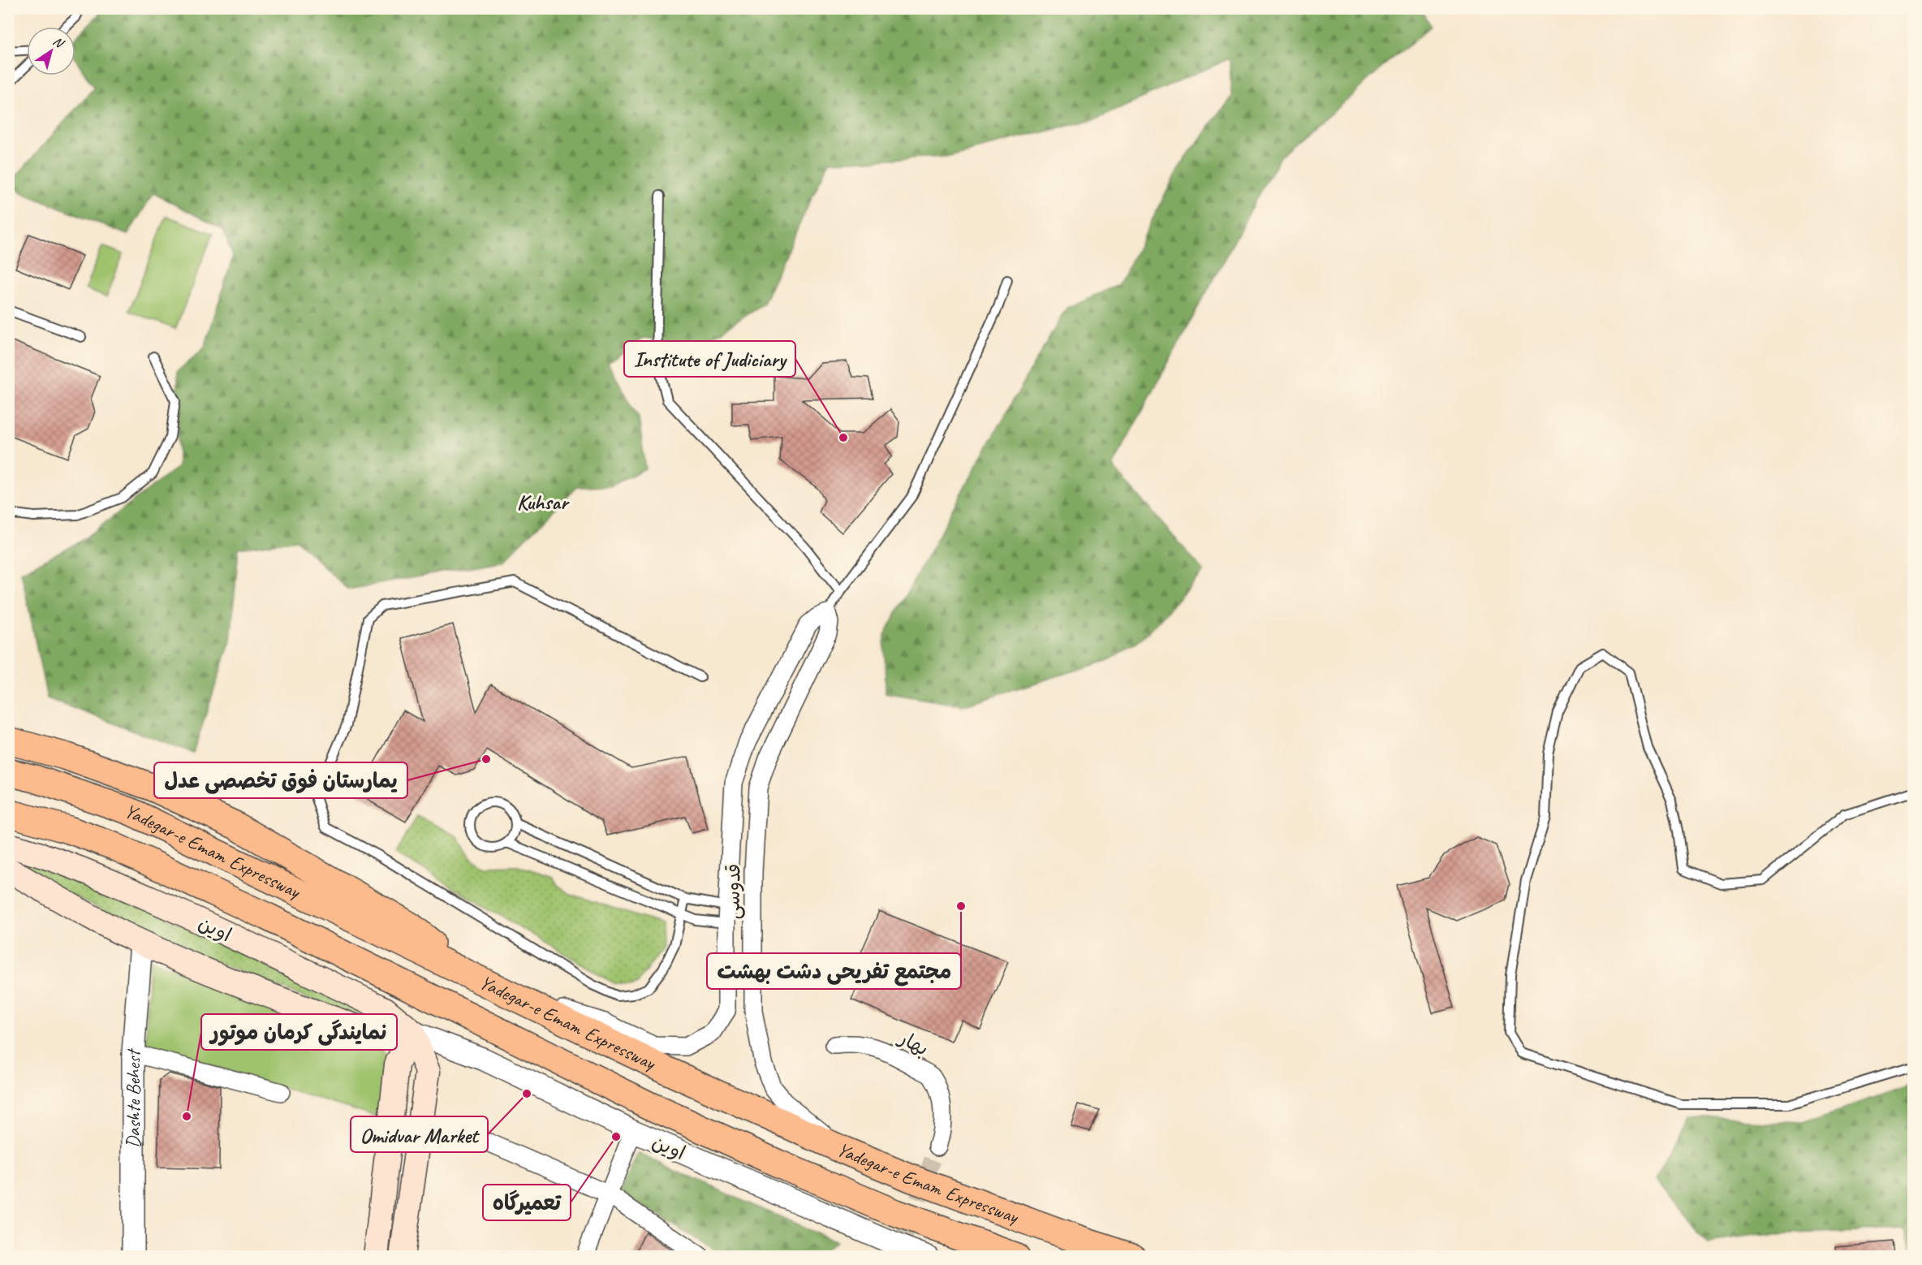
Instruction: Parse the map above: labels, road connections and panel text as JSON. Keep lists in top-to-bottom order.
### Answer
{
  "streets": {
    "highway": ["Yadegar-e Emam Expressway"],
    "main road": ["اوین"],
    "street": ["قدوسی", "بهار", "Dashte Behest"]
  },
  "crossings": [
    ["Yadegar-e Emam Expressway", "قدوسی"],
    ["اوین", "Dashte Behest"]
  ],
  "districts": ["Kuhsar"],
  "places": [
    "Institute of Judiciary",
    "یمارستان فوق تخصصی عدل",
    "مجتمع تفریحی دشت بهشت",
    "Omidvar Market",
    "نمایندگی کرمان موتور",
    "تعمیرگاه"
  ],
  "north": "top right"
}
